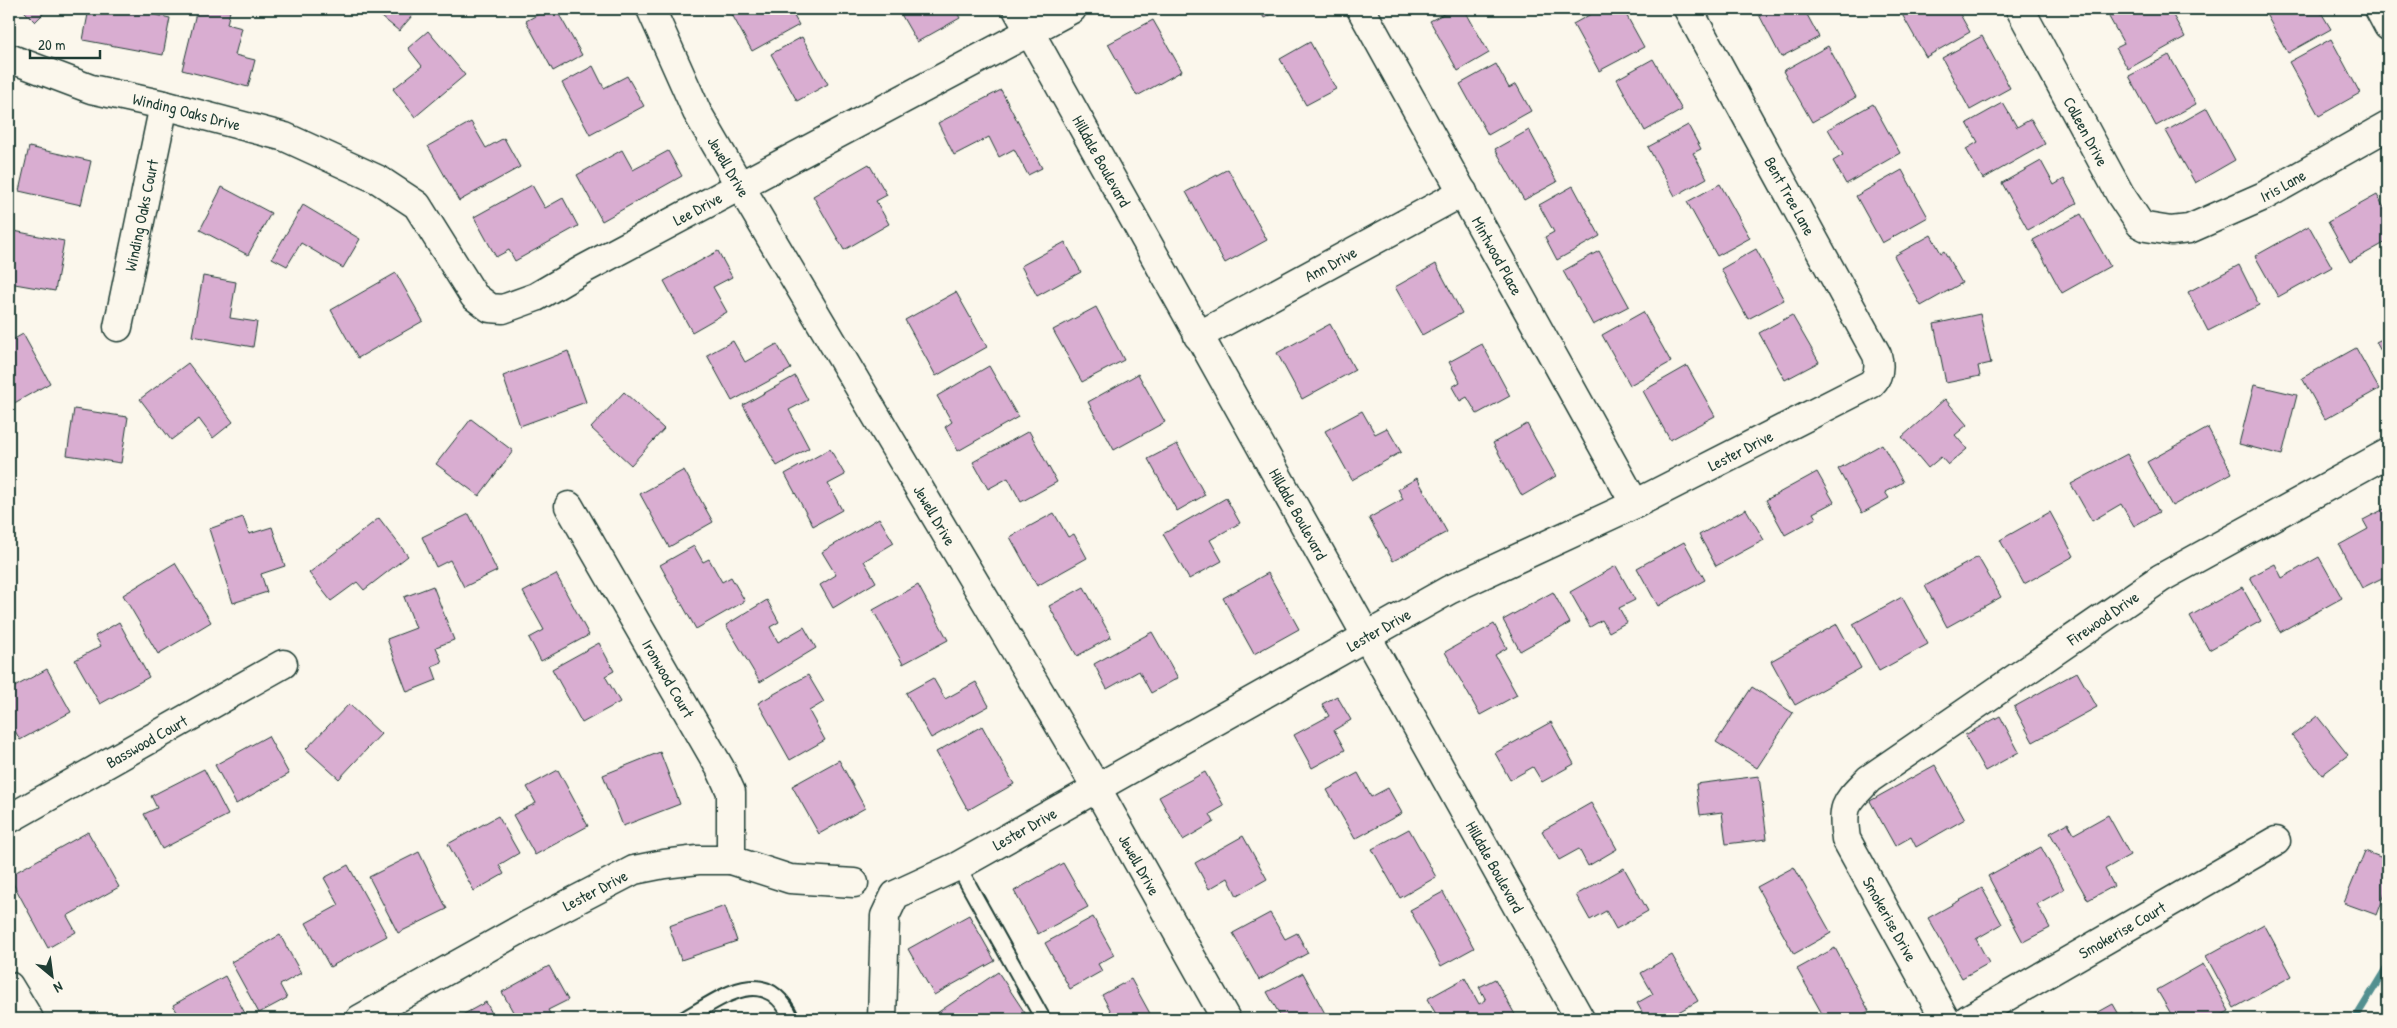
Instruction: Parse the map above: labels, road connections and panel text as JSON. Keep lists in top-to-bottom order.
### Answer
{
  "streets": {
    "street": [
      "Winding Oaks Drive",
      "Colleen Drive",
      "Hilldale Boulevard",
      "Jewell Drive",
      "Iris Lane",
      "Bent Tree Lane",
      "Lee Drive",
      "Winding Oaks Court",
      "Mintwood Place",
      "Ann Drive",
      "Lester Drive",
      "Firewood Drive",
      "Ironwood Court",
      "Basswood Court",
      "Smokerise Drive",
      "Smokerise Court"
    ]
  },
  "crossings": [
    ["Winding Oaks Drive", "Lee Drive"],
    ["Winding Oaks Drive", "Winding Oaks Court"],
    ["Colleen Drive", "Iris Lane"],
    ["Hilldale Boulevard", "Lee Drive"],
    ["Hilldale Boulevard", "Ann Drive"],
    ["Hilldale Boulevard", "Lester Drive"],
    ["Jewell Drive", "Lee Drive"],
    ["Jewell Drive", "Lester Drive"],
    ["Bent Tree Lane", "Lester Drive"],
    ["Mintwood Place", "Ann Drive"],
    ["Mintwood Place", "Lester Drive"],
    ["Lester Drive", "Ironwood Court"],
    ["Firewood Drive", "Smokerise Drive"]
  ],
  "scale_bar": "20 m",
  "north": "bottom right"
}
